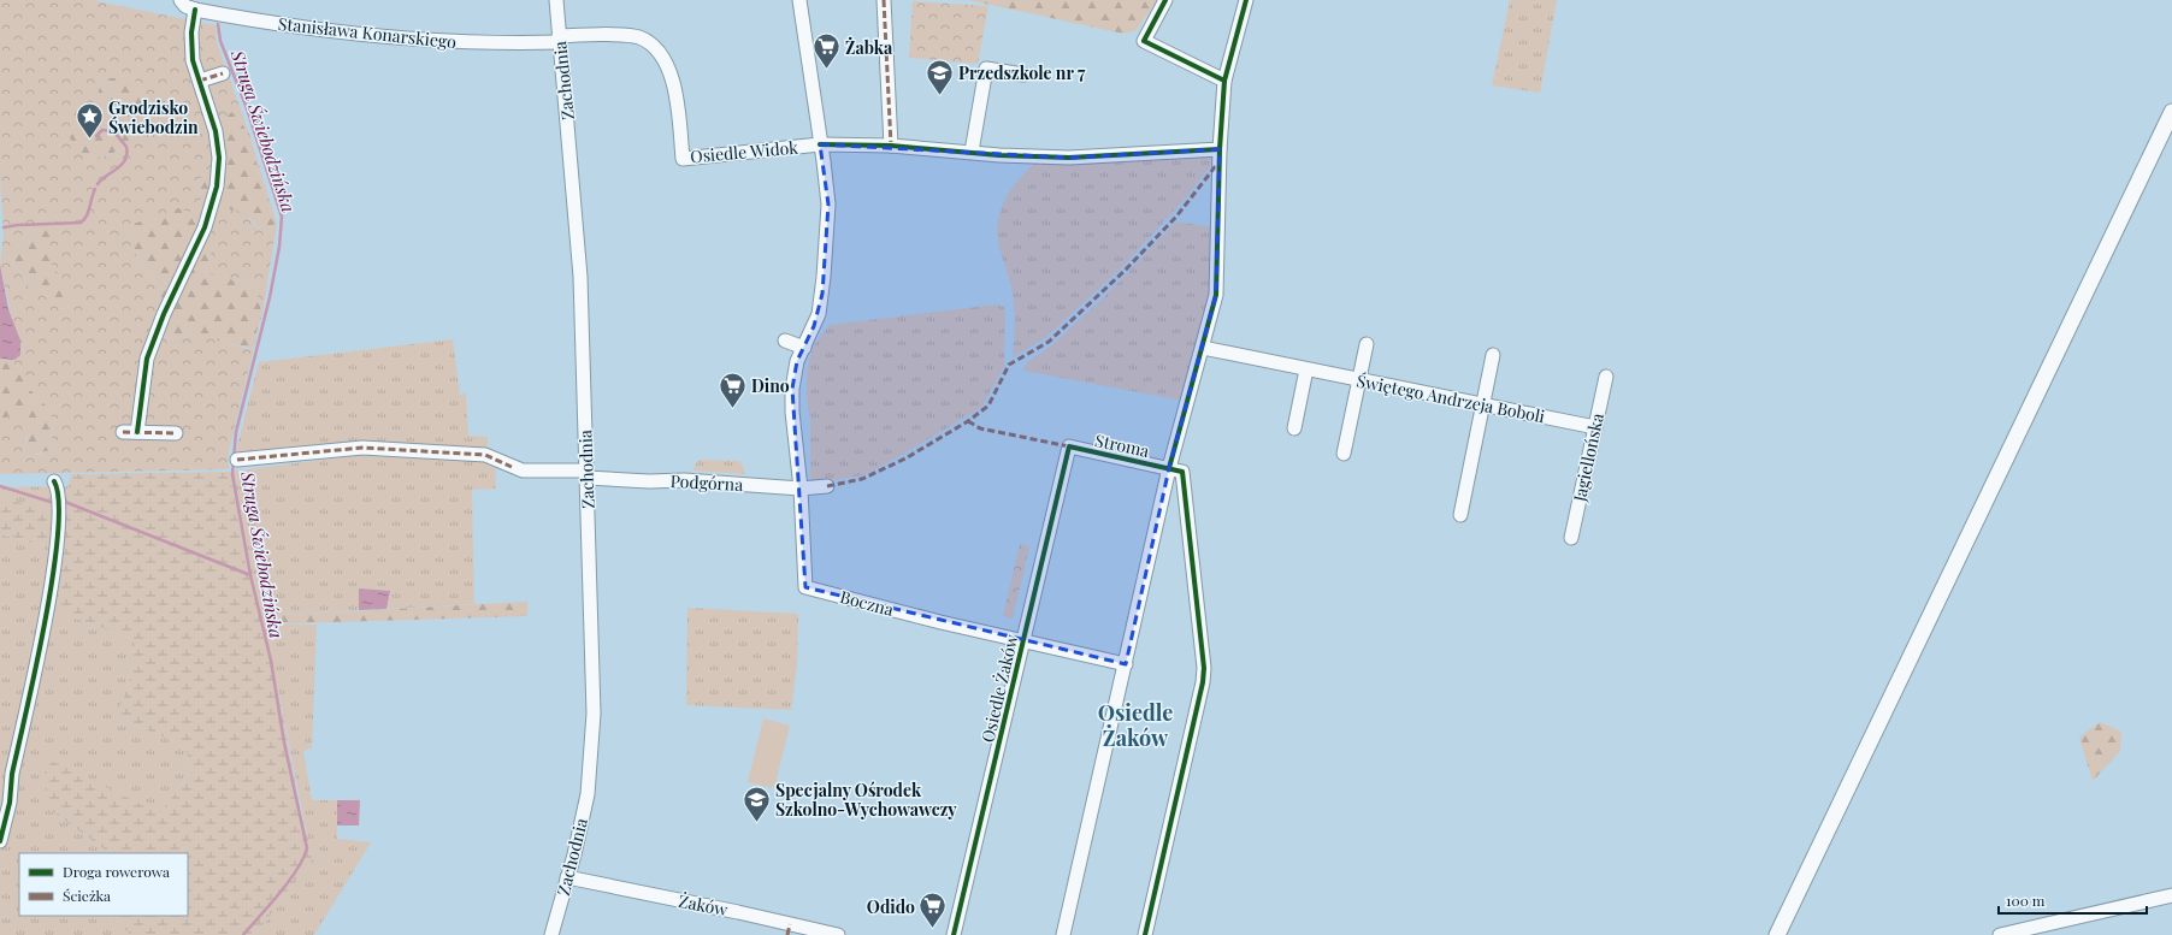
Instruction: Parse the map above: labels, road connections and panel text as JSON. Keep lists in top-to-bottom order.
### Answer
{
  "streets": {
    "street": [
      "Stanisława Konarskiego",
      "Zachodnia",
      "Osiedle Widok",
      "Świętego Andrzeja Boboli",
      "Stroma",
      "Jagiellońska",
      "Podgórna",
      "Boczna",
      "Osiedle Żaków",
      "Żaków"
    ]
  },
  "crossings": [
    ["Stanisława Konarskiego", "Zachodnia"],
    ["Stanisława Konarskiego", "Osiedle Widok"],
    ["Zachodnia", "Osiedle Widok"],
    ["Zachodnia", "Podgórna"],
    ["Zachodnia", "Żaków"],
    ["Osiedle Widok", "Podgórna"],
    ["Osiedle Widok", "Boczna"],
    ["Świętego Andrzeja Boboli", "Jagiellońska"],
    ["Stroma", "Osiedle Żaków"],
    ["Podgórna", "Boczna"],
    ["Boczna", "Osiedle Żaków"]
  ],
  "districts": ["Osiedle Żaków"],
  "water": ["Struga Świebodzińska"],
  "places": {
    "supermarket": ["Żabka", "Dino", "Odido"],
    "school or university": ["Przedszkole nr 7", "Specjalny Ośrodek Szkolno-Wychowawczy"],
    "place": ["Grodzisko Świebodzin"]
  },
  "legend": ["Droga rowerowa", "Ścieżka"],
  "scale_bar": "100 m"
}
